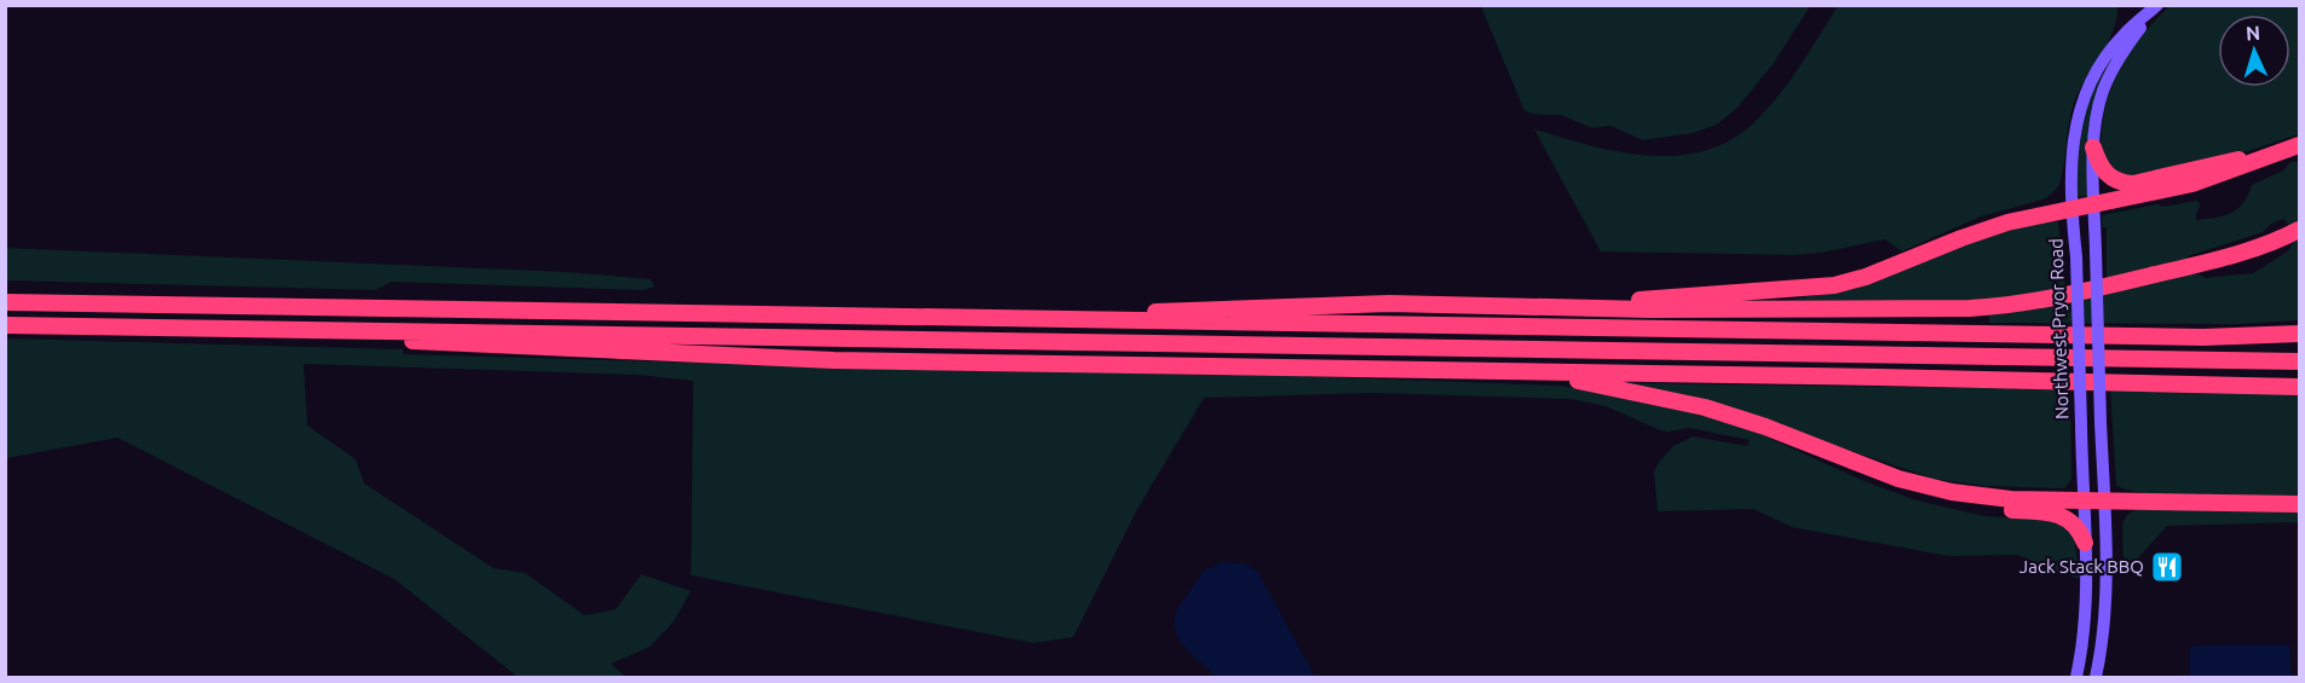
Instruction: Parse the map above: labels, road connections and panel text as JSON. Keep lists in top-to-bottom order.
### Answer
{
  "streets": {
    "main road": ["Northwest Pryor Road"]
  },
  "places": {
    "restaurant": ["Jack Stack BBQ"]
  },
  "north": "top"
}
